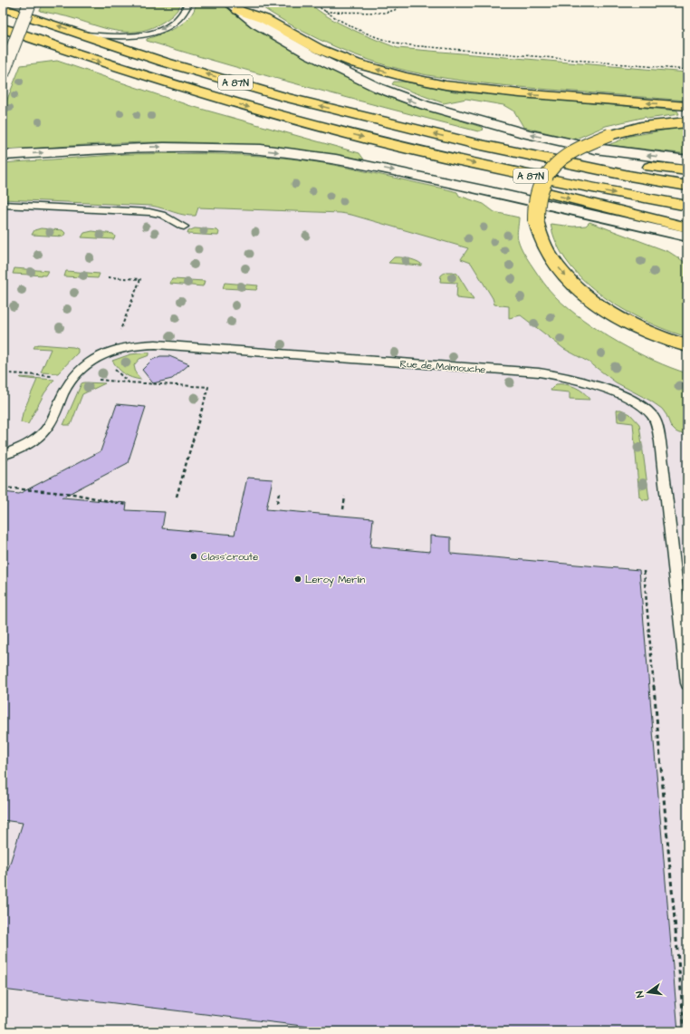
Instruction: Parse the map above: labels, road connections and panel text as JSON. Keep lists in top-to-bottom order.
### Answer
{
  "streets": {
    "highway": ["A 87N"],
    "lane": ["Rue de Malmouche"]
  },
  "places": ["Class'croute", "Leroy Merlin"],
  "north": "left"
}
